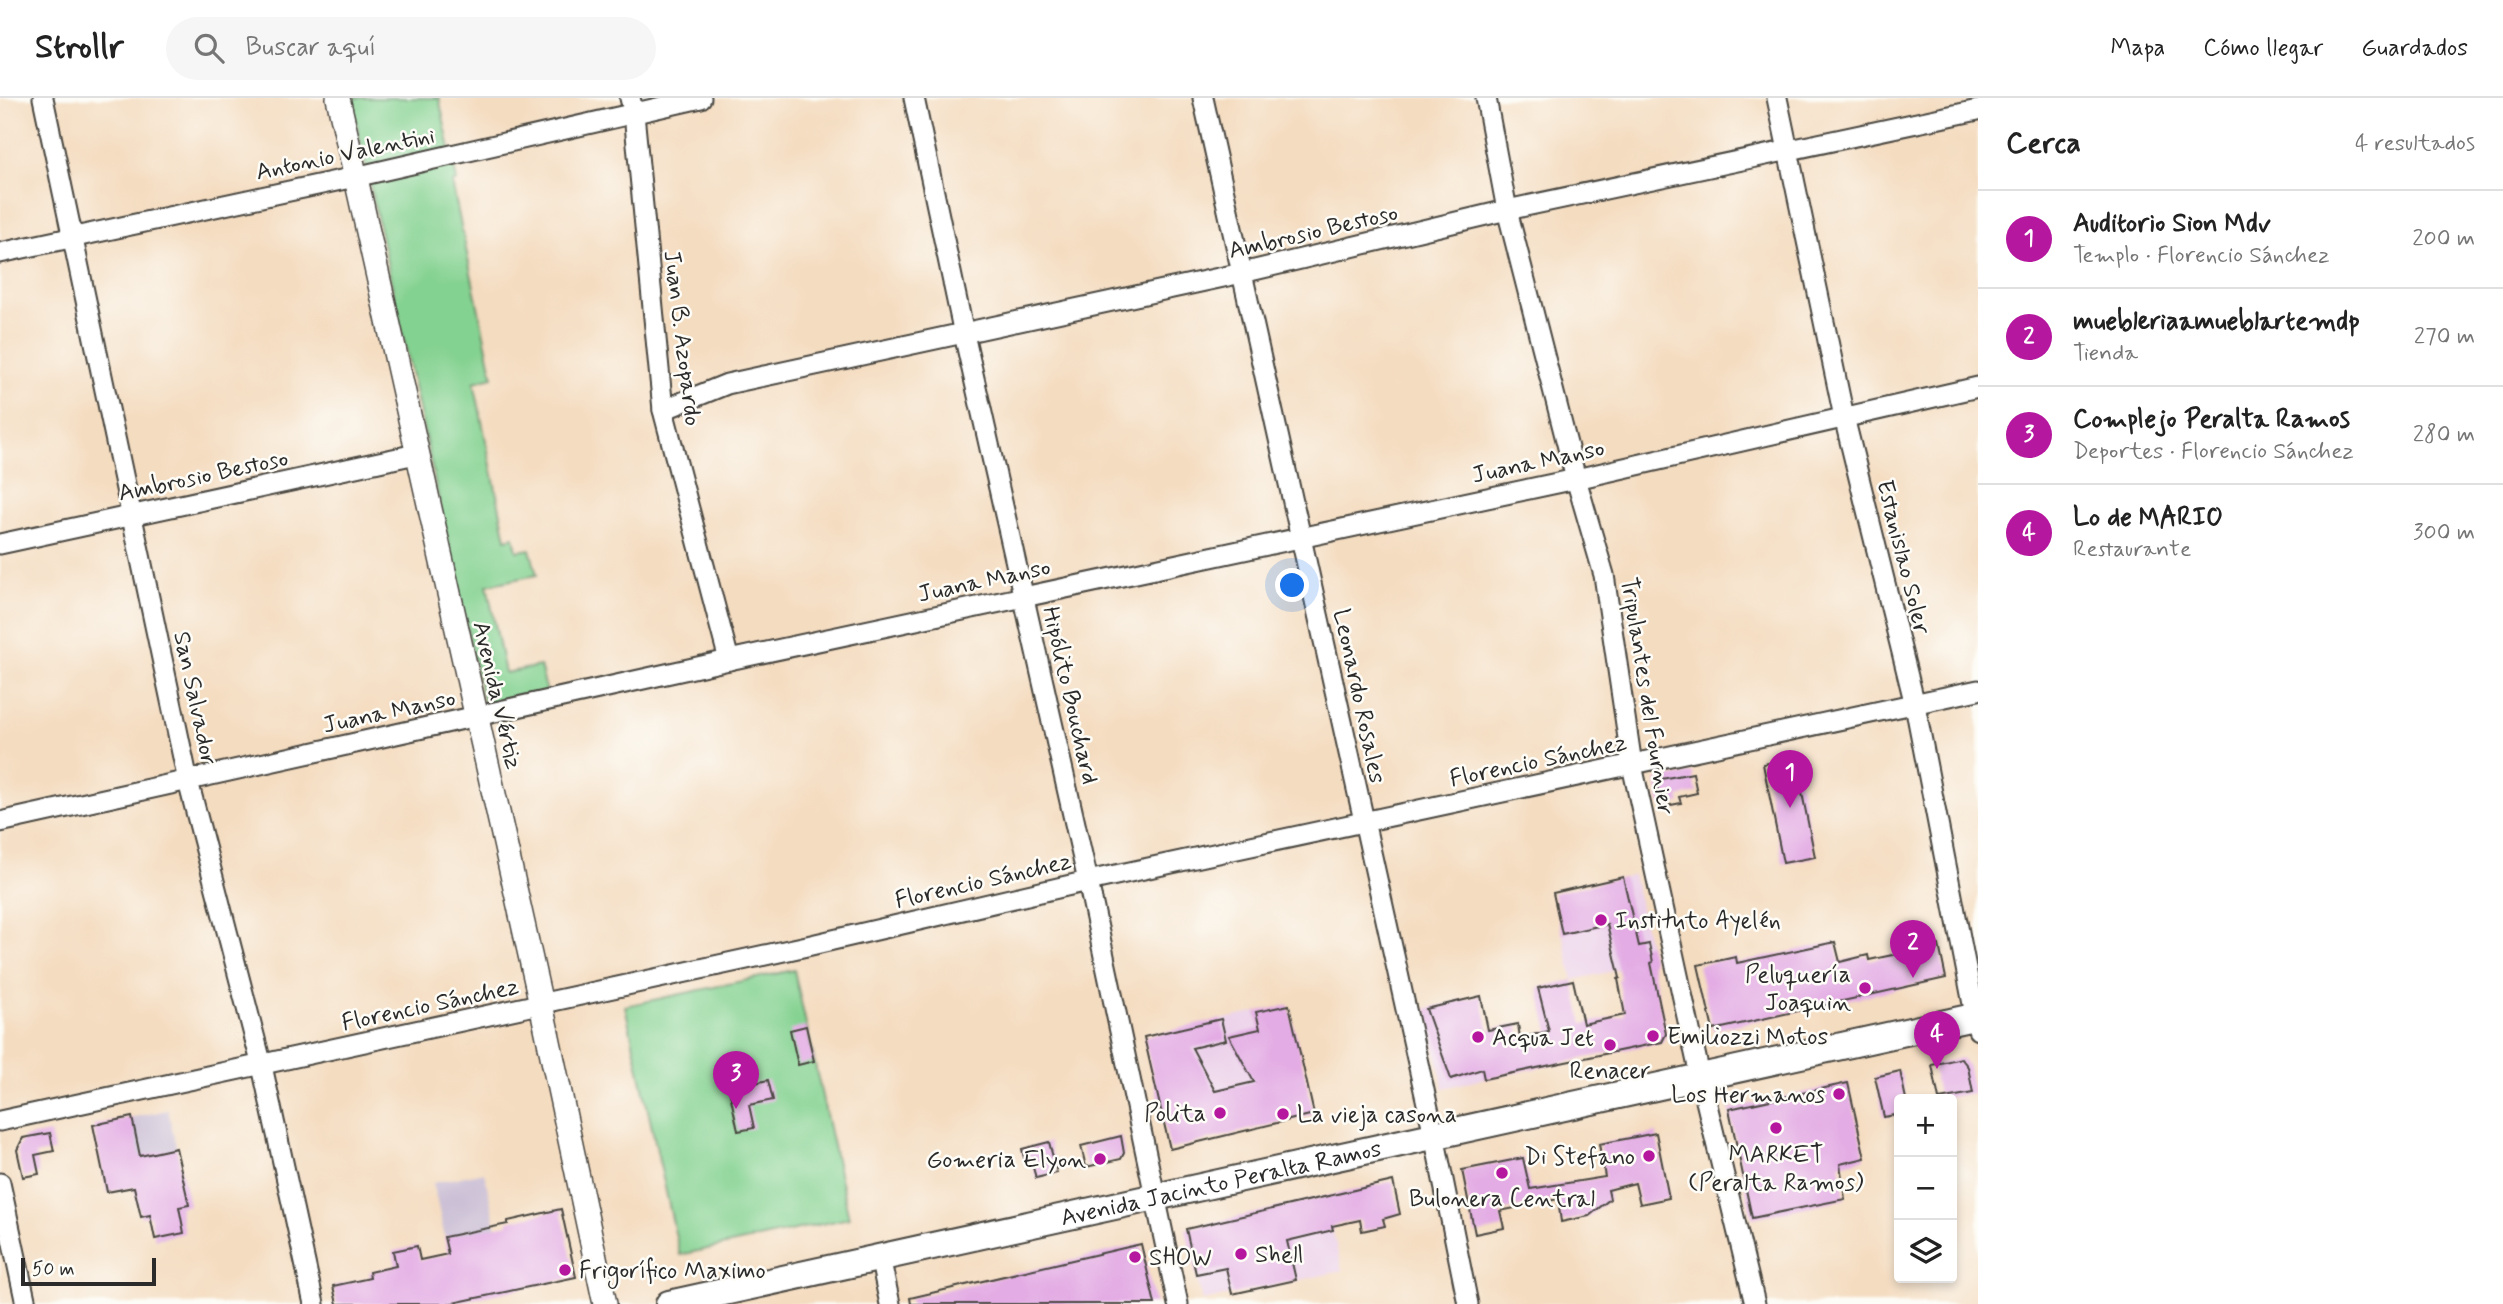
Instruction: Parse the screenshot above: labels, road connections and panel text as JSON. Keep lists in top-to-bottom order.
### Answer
{
  "streets": {
    "main road": ["Avenida Jacinto Peralta Ramos"],
    "street": [
      "Antonio Valentini",
      "Ambrosio Bestoso",
      "Juan B. Azopardo",
      "Juana Manso",
      "Estanislao Soler",
      "Avenida Vértiz",
      "Hipólito Bouchard",
      "Leonardo Rosales",
      "Tripulantes del Fournier",
      "San Salvador",
      "Florencio Sánchez"
    ]
  },
  "crossings": [
    ["Antonio Valentini", "Juan B. Azopardo"],
    ["Antonio Valentini", "Avenida Vértiz"],
    ["Antonio Valentini", "San Salvador"],
    ["Ambrosio Bestoso", "Juan B. Azopardo"],
    ["Ambrosio Bestoso", "Estanislao Soler"],
    ["Ambrosio Bestoso", "Avenida Vértiz"],
    ["Ambrosio Bestoso", "Hipólito Bouchard"],
    ["Ambrosio Bestoso", "Leonardo Rosales"],
    ["Ambrosio Bestoso", "Tripulantes del Fournier"],
    ["Ambrosio Bestoso", "San Salvador"],
    ["Juan B. Azopardo", "Juana Manso"],
    ["Juana Manso", "Estanislao Soler"],
    ["Juana Manso", "Avenida Vértiz"],
    ["Juana Manso", "Hipólito Bouchard"],
    ["Juana Manso", "Leonardo Rosales"],
    ["Juana Manso", "Tripulantes del Fournier"],
    ["Juana Manso", "San Salvador"],
    ["Estanislao Soler", "Florencio Sánchez"],
    ["Estanislao Soler", "Avenida Jacinto Peralta Ramos"],
    ["Avenida Vértiz", "Florencio Sánchez"],
    ["Hipólito Bouchard", "Florencio Sánchez"],
    ["Hipólito Bouchard", "Avenida Jacinto Peralta Ramos"],
    ["Leonardo Rosales", "Florencio Sánchez"],
    ["Leonardo Rosales", "Avenida Jacinto Peralta Ramos"],
    ["Tripulantes del Fournier", "Florencio Sánchez"],
    ["Tripulantes del Fournier", "Avenida Jacinto Peralta Ramos"],
    ["San Salvador", "Florencio Sánchez"]
  ],
  "places": [
    "Instituto Ayelén",
    "Peluquería Joaquin",
    "Emiliozzi Motos",
    "Acqua Jet",
    "Renacer",
    "Los Hermanos",
    "Polita",
    "La vieja casona",
    "MARKET (Peralta Ramos)",
    "Di Stefano",
    "Gomeria Elyon",
    "Bulonera Central",
    "Shell",
    "SHOW",
    "Frigorífico Maximo"
  ],
  "scale_bar": "50 m",
  "page": {
    "header": "Strollr",
    "search": "Buscar aquí",
    "nav": ["Mapa", "Cómo llegar", "Guardados"],
    "heading": ["Cerca", "4 resultados"],
    "list": [
      {
        "mark": "1",
        "name": "Auditorio Sion Mdv",
        "note": "Templo · Florencio Sánchez",
        "value": "200 m"
      },
      {
        "mark": "2",
        "name": "muebleriaamueblartemdp",
        "note": "Tienda",
        "value": "270 m"
      },
      {
        "mark": "3",
        "name": "Complejo Peralta Ramos",
        "note": "Deportes · Florencio Sánchez",
        "value": "280 m"
      },
      {
        "mark": "4",
        "name": "Lo de MARIO",
        "note": "Restaurante",
        "value": "300 m"
      }
    ],
    "pins": [
      "1",
      "2",
      "4",
      "3"
    ],
    "map_buttons": ["+", "−"],
    "scale": "50 m"
  }
}
